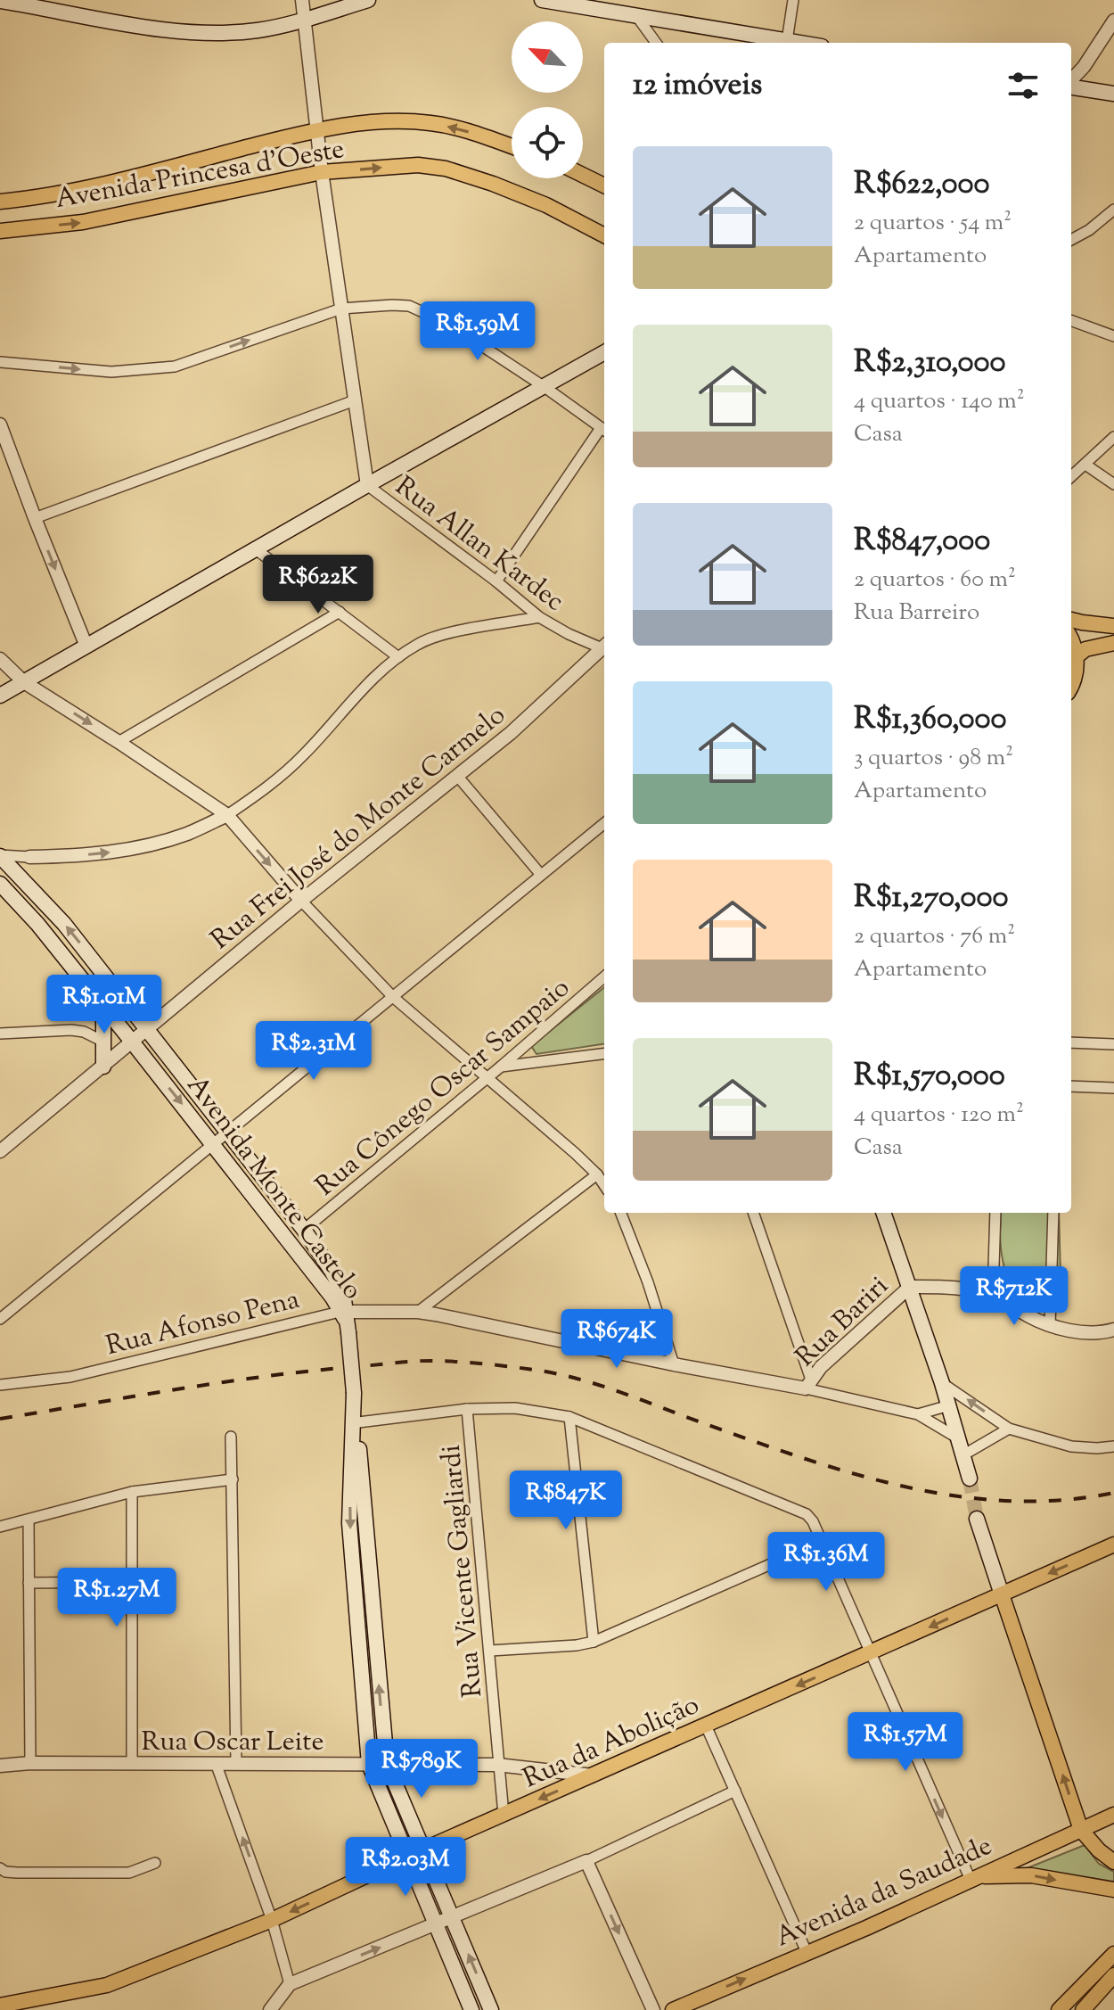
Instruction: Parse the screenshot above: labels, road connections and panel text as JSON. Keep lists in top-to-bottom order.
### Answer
{
  "streets": {
    "main road": [
      "Avenida Princesa d'Oeste",
      "Avenida Monte Castelo",
      "Rua da Abolição",
      "Avenida da Saudade"
    ],
    "street": [
      "Rua Allan Kardec",
      "Rua Frei José do Monte Carmelo",
      "Rua Cônego Oscar Sampaio",
      "Rua Bariri",
      "Rua Afonso Pena",
      "Rua Vicente Gagliardi",
      "Rua Oscar Leite"
    ]
  },
  "crossings": [
    ["Rua Frei José do Monte Carmelo", "Avenida Monte Castelo"],
    ["Rua Cônego Oscar Sampaio", "Avenida Monte Castelo"],
    ["Avenida Monte Castelo", "Rua Afonso Pena"],
    ["Rua Bariri", "Rua Afonso Pena"],
    ["Rua Vicente Gagliardi", "Rua Oscar Leite"],
    ["Rua Vicente Gagliardi", "Rua da Abolição"],
    ["Rua Oscar Leite", "Rua da Abolição"]
  ],
  "one_way": ["Rua da Abolição"],
  "north": "top left",
  "page": {
    "heading": "12 imóveis",
    "list": [
      {
        "name": "R$622,000",
        "note": "2 quartos · 54 m² · Apartamento"
      },
      {
        "name": "R$2,310,000",
        "note": "4 quartos · 140 m² · Casa"
      },
      {
        "name": "R$847,000",
        "note": "2 quartos · 60 m² · Rua Barreiro"
      },
      {
        "name": "R$1,360,000",
        "note": "3 quartos · 98 m² · Apartamento"
      },
      {
        "name": "R$1,270,000",
        "note": "2 quartos · 76 m² · Apartamento"
      },
      {
        "name": "R$1,570,000",
        "note": "4 quartos · 120 m² · Casa"
      }
    ],
    "price": [
      "R$1.59M",
      "R$622K",
      "R$1.01M",
      "R$2.31M",
      "R$712K",
      "R$674K",
      "R$847K",
      "R$1.36M",
      "R$1.27M",
      "R$1.57M",
      "R$789K",
      "R$2.03M"
    ]
  }
}
